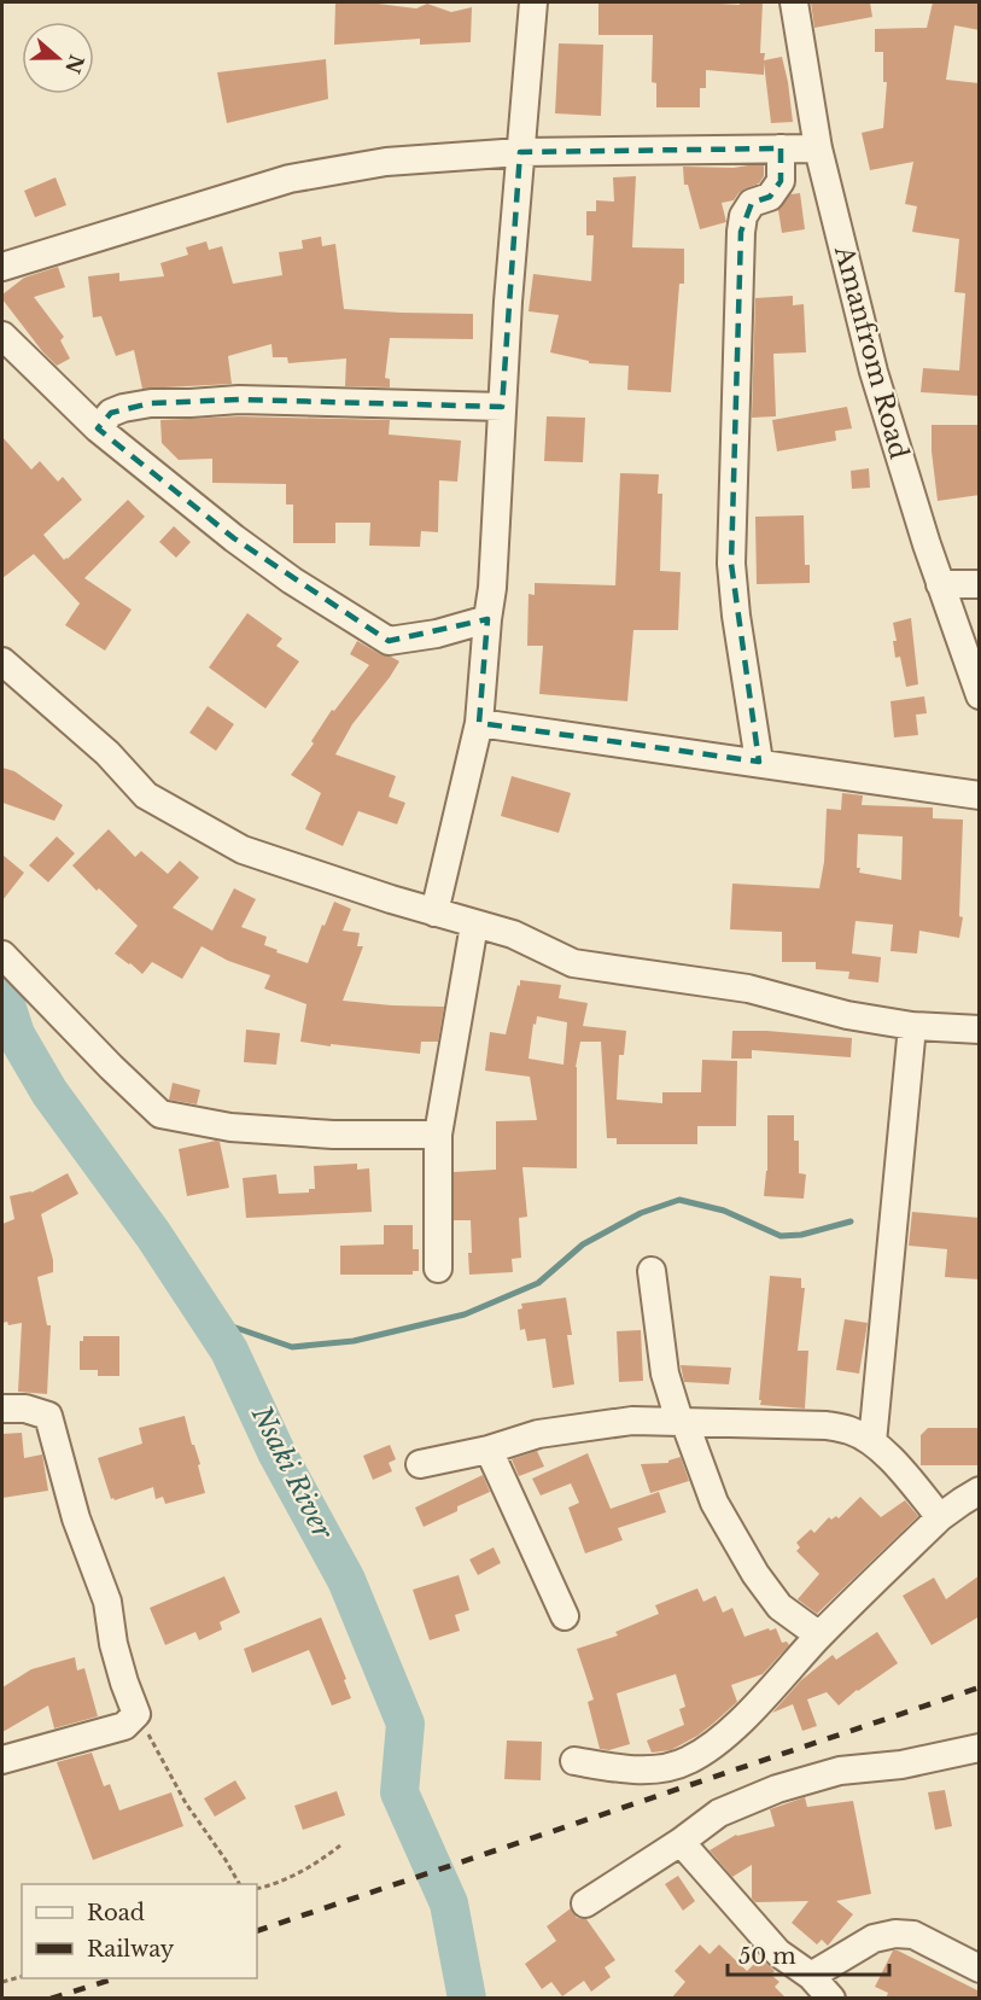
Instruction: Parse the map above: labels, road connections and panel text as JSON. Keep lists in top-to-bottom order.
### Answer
{
  "streets": {
    "street": ["Amanfrom Road"]
  },
  "water": ["Nsaki River"],
  "legend": ["Road", "Railway"],
  "scale_bar": "50 m",
  "north": "right"
}
